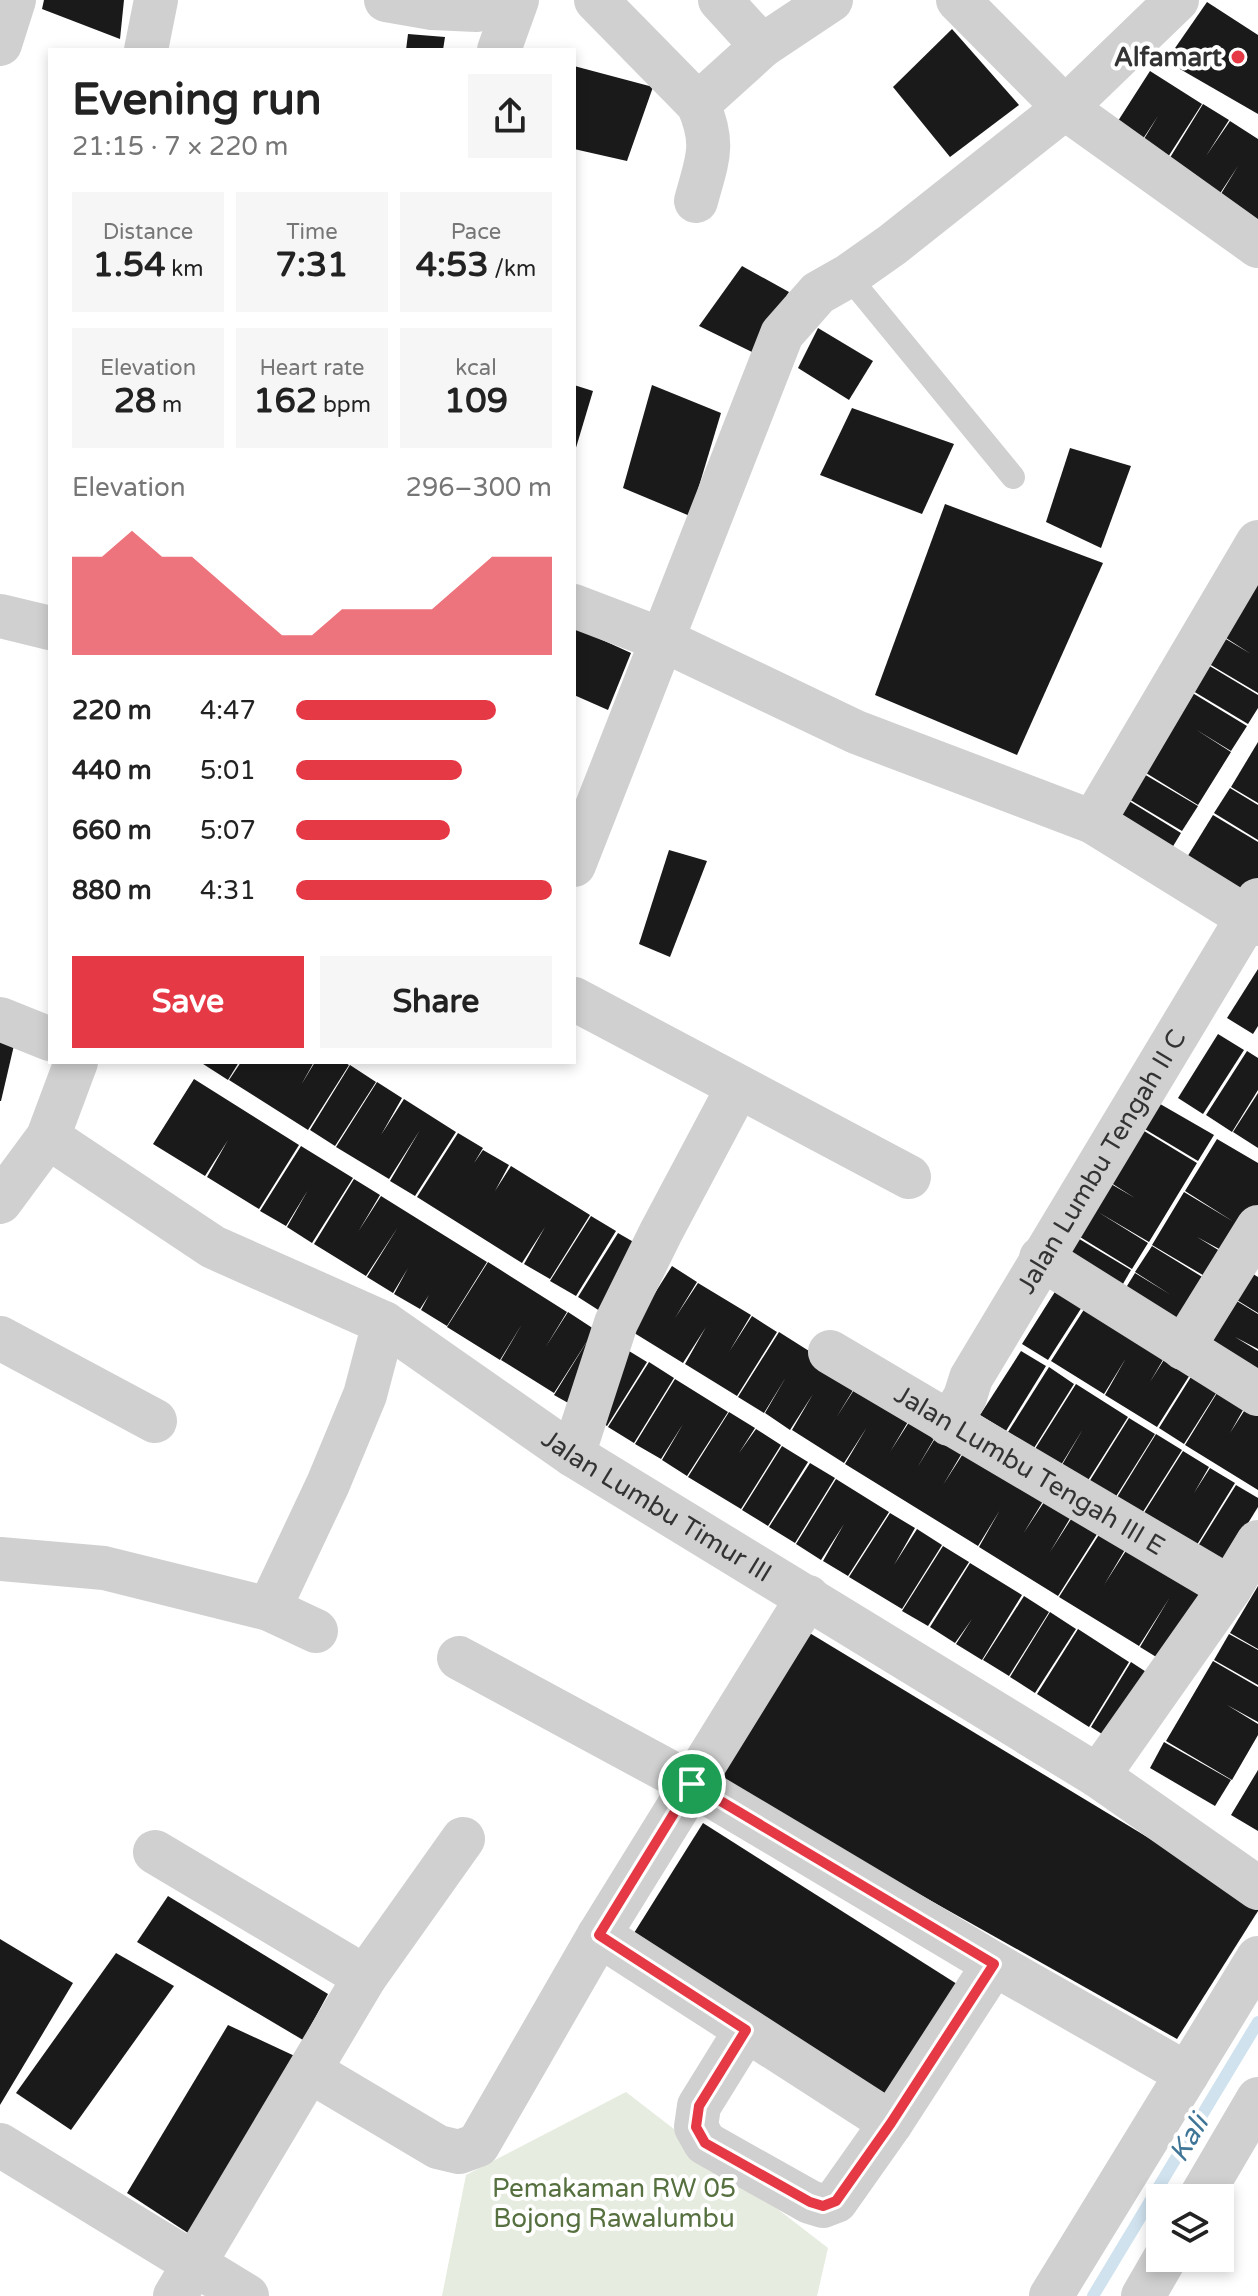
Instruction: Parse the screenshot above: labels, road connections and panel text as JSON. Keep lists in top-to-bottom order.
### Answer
{
  "streets": {
    "street": ["Jalan Lumbu Tengah II C", "Jalan Lumbu Tengah III E", "Jalan Lumbu Timur III"]
  },
  "crossings": [
    ["Jalan Lumbu Tengah II C", "Jalan Lumbu Tengah III E"]
  ],
  "water": ["Kali"],
  "parks": ["Pemakaman RW 05 Bojong Rawalumbu"],
  "places": ["Alfamart"],
  "page": {
    "heading": ["Evening run", "21:15 · 7 × 220 m"],
    "stats": [
      ["Distance", "1.54 km"],
      ["Time", "7:31"],
      ["Pace", "4:53 /km"],
      ["Elevation", "28 m"],
      ["Heart rate", "162 bpm"],
      ["kcal", "109"]
    ],
    "chart": ["Elevation", "296–300 m"],
    "list": [
      {
        "name": "220 m",
        "note": "4:47"
      },
      {
        "name": "440 m",
        "note": "5:01"
      },
      {
        "name": "660 m",
        "note": "5:07"
      },
      {
        "name": "880 m",
        "note": "4:31"
      }
    ],
    "buttons": ["Save", "Share"]
  }
}
